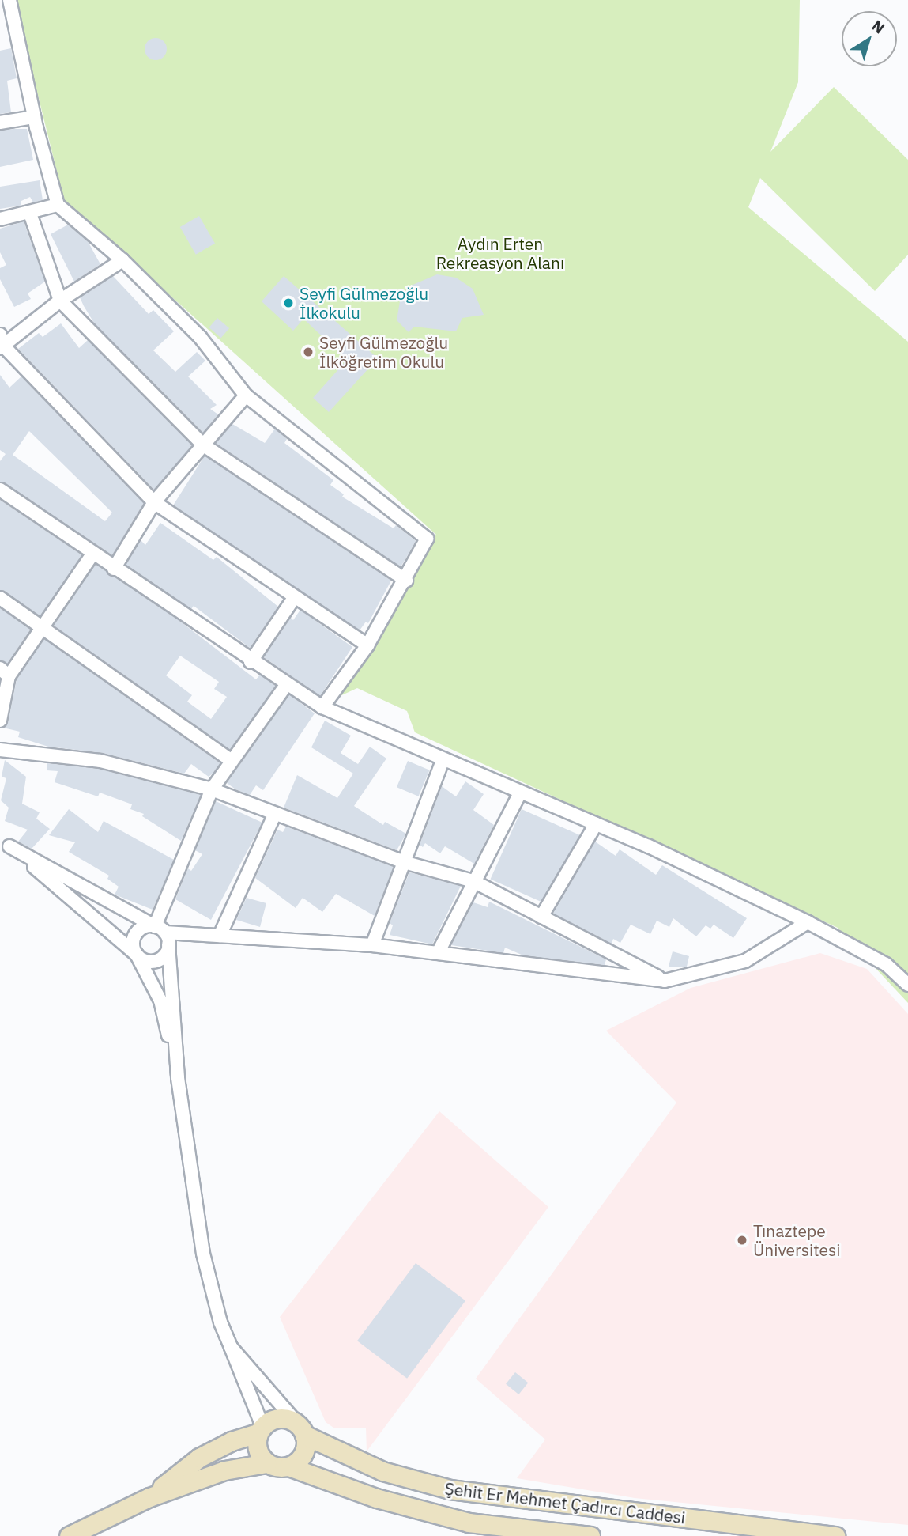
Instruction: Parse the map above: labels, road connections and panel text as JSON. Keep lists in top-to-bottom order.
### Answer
{
  "streets": {
    "main road": ["Şehit Er Mehmet Çadırcı Caddesi"]
  },
  "parks": ["Aydın Erten Rekreasyon Alanı"],
  "places": ["Seyfi Gülmezoğlu İlkokulu", "Seyfi Gülmezoğlu İlköğretim Okulu", "Tınaztepe Üniversitesi"],
  "north": "top right"
}
